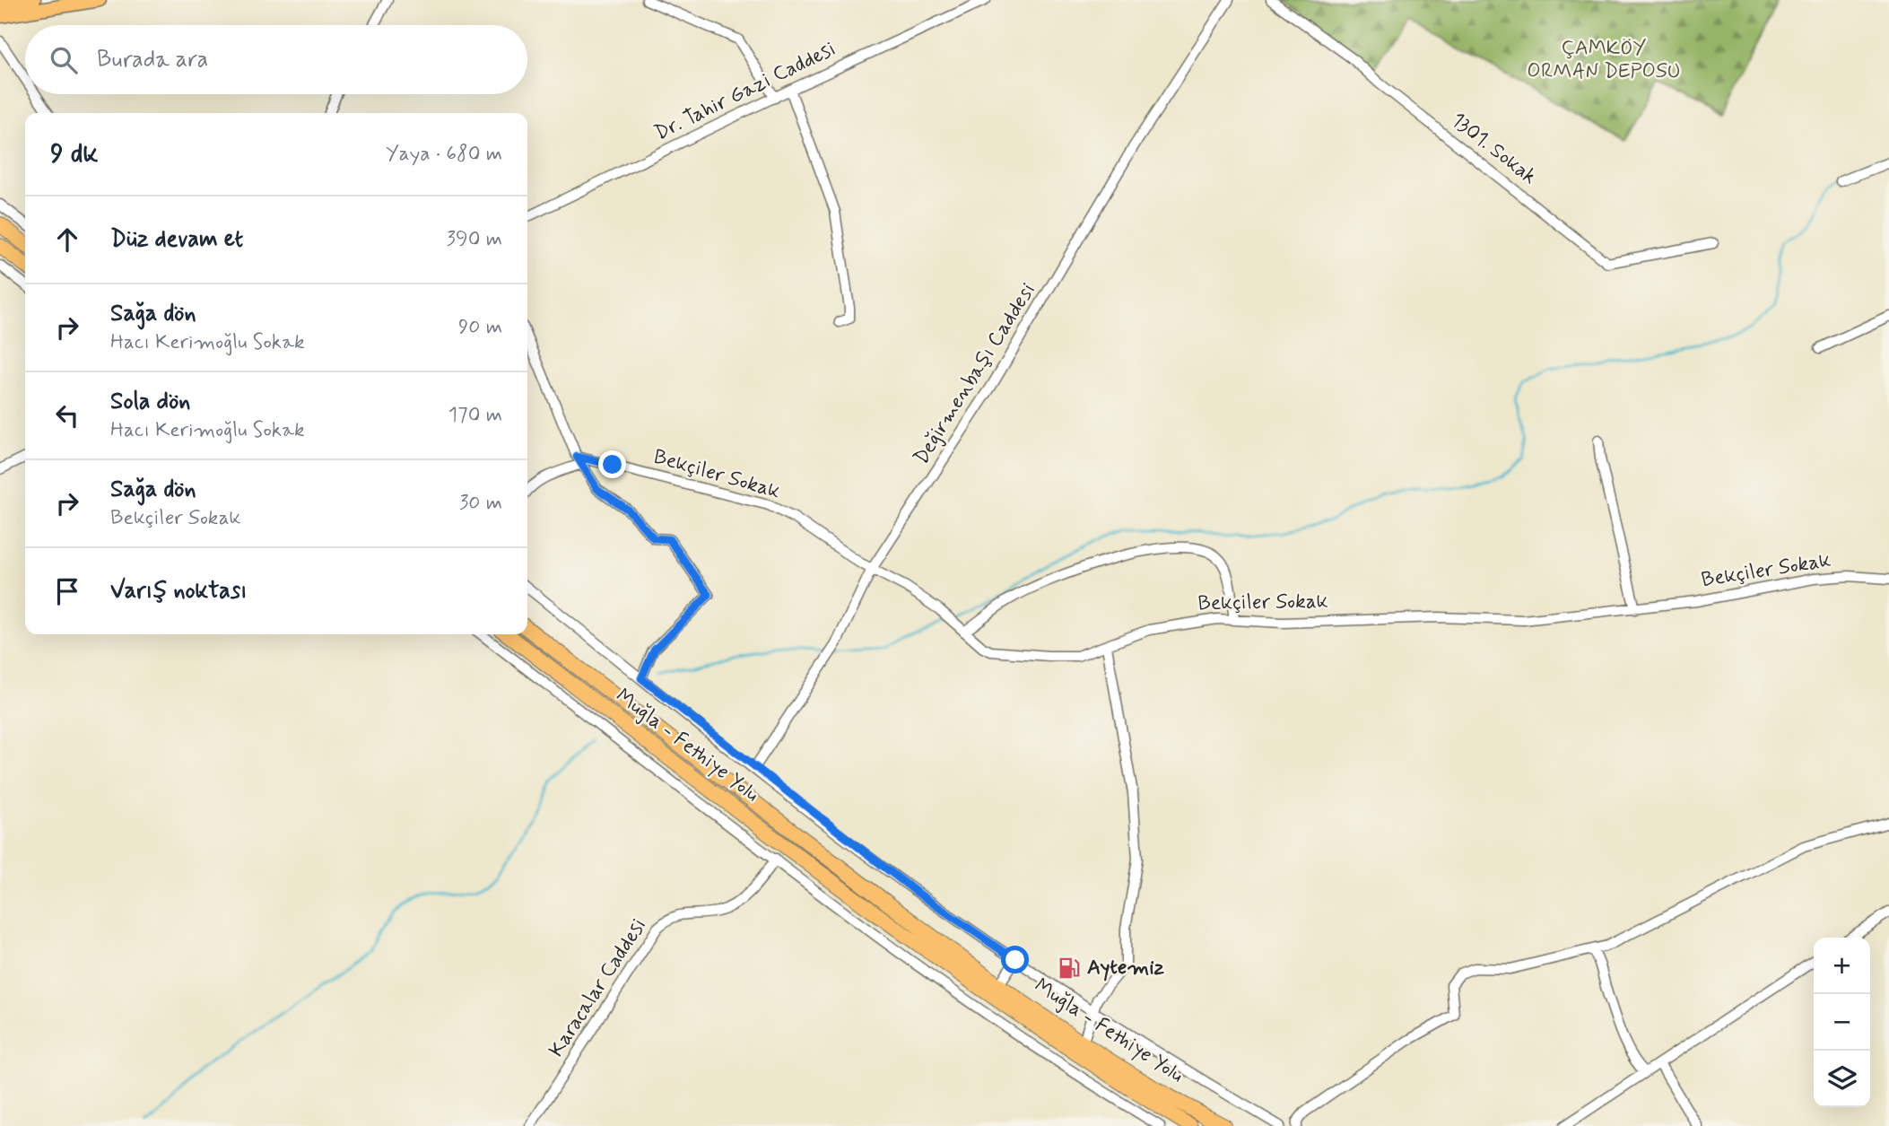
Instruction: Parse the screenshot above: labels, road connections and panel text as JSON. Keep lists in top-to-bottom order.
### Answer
{
  "streets": {
    "highway": ["Muğla - Fethiye Yolu"],
    "street": [
      "Dr. Tahir Gazi Caddesi",
      "1301. Sokak",
      "Değirmenbaşı Caddesi",
      "Bekçiler Sokak",
      "Karacalar Caddesi"
    ]
  },
  "crossings": [
    ["Değirmenbaşı Caddesi", "Bekçiler Sokak"]
  ],
  "parks": ["ÇAMKÖY ORMAN DEPOSU"],
  "places": {
    "fuel station": ["Aytemiz"]
  },
  "page": {
    "search": "Burada ara",
    "heading": ["9 dk", "Yaya · 680 m"],
    "list": [
      ["Düz devam et", "390 m"],
      ["Sağa dön", "Hacı Kerimoğlu Sokak", "90 m"],
      ["Sola dön", "Hacı Kerimoğlu Sokak", "170 m"],
      ["Sağa dön", "Bekçiler Sokak", "30 m"],
      "Varış noktası"
    ],
    "map_buttons": ["+", "−"]
  }
}
